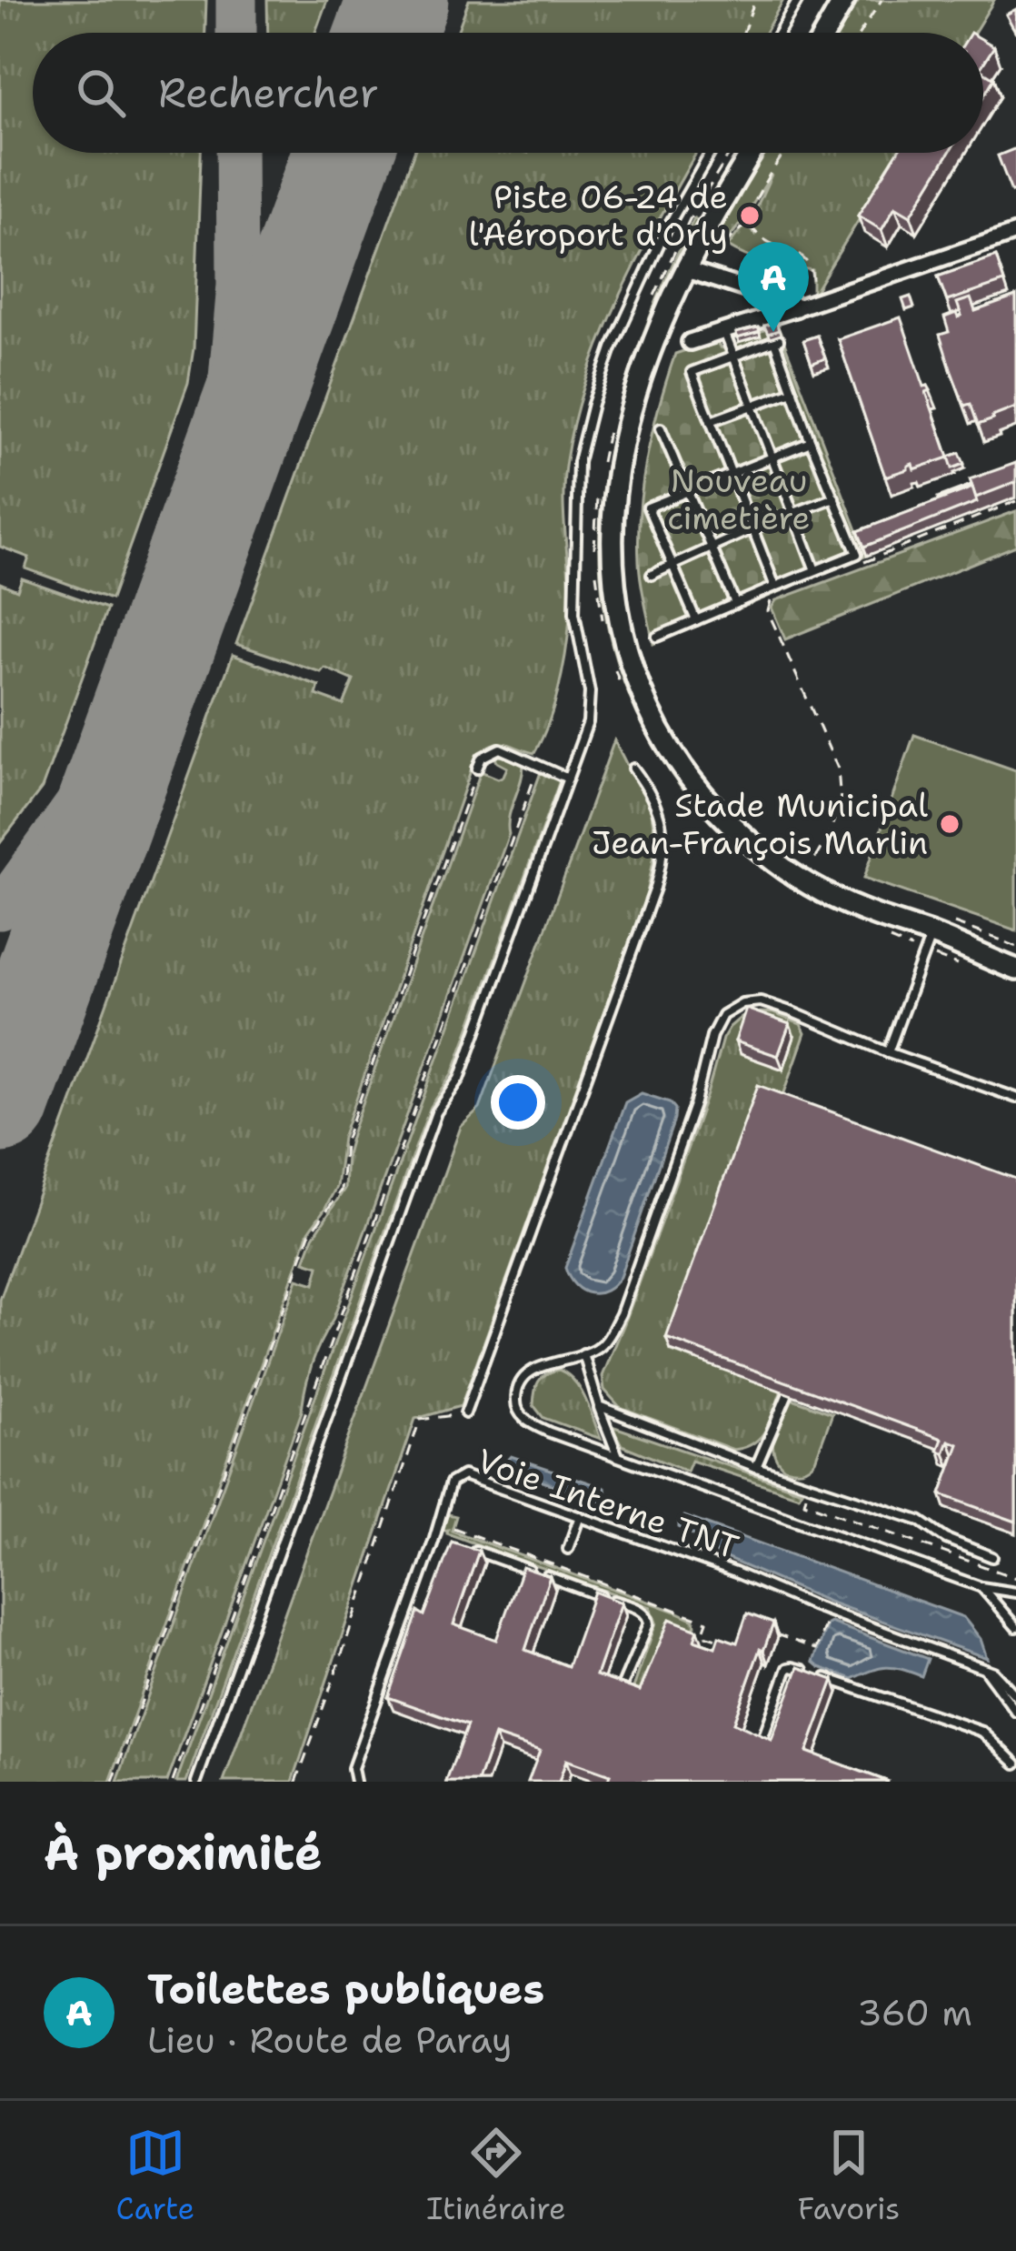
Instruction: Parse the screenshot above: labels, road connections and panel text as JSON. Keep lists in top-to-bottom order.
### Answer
{
  "streets": {
    "lane": ["Voie Interne TNT"]
  },
  "parks": ["Nouveau cimetière"],
  "places": ["Piste 06-24 de l'Aéroport d'Orly", "Stade Municipal Jean-François Marlin"],
  "page": {
    "search": "Rechercher",
    "pins": "A",
    "heading": "À proximité",
    "list": [
      {
        "mark": "A",
        "name": "Toilettes publiques",
        "note": "Lieu · Route de Paray",
        "value": "360 m"
      }
    ],
    "nav": ["Carte", "Itinéraire", "Favoris"]
  }
}
